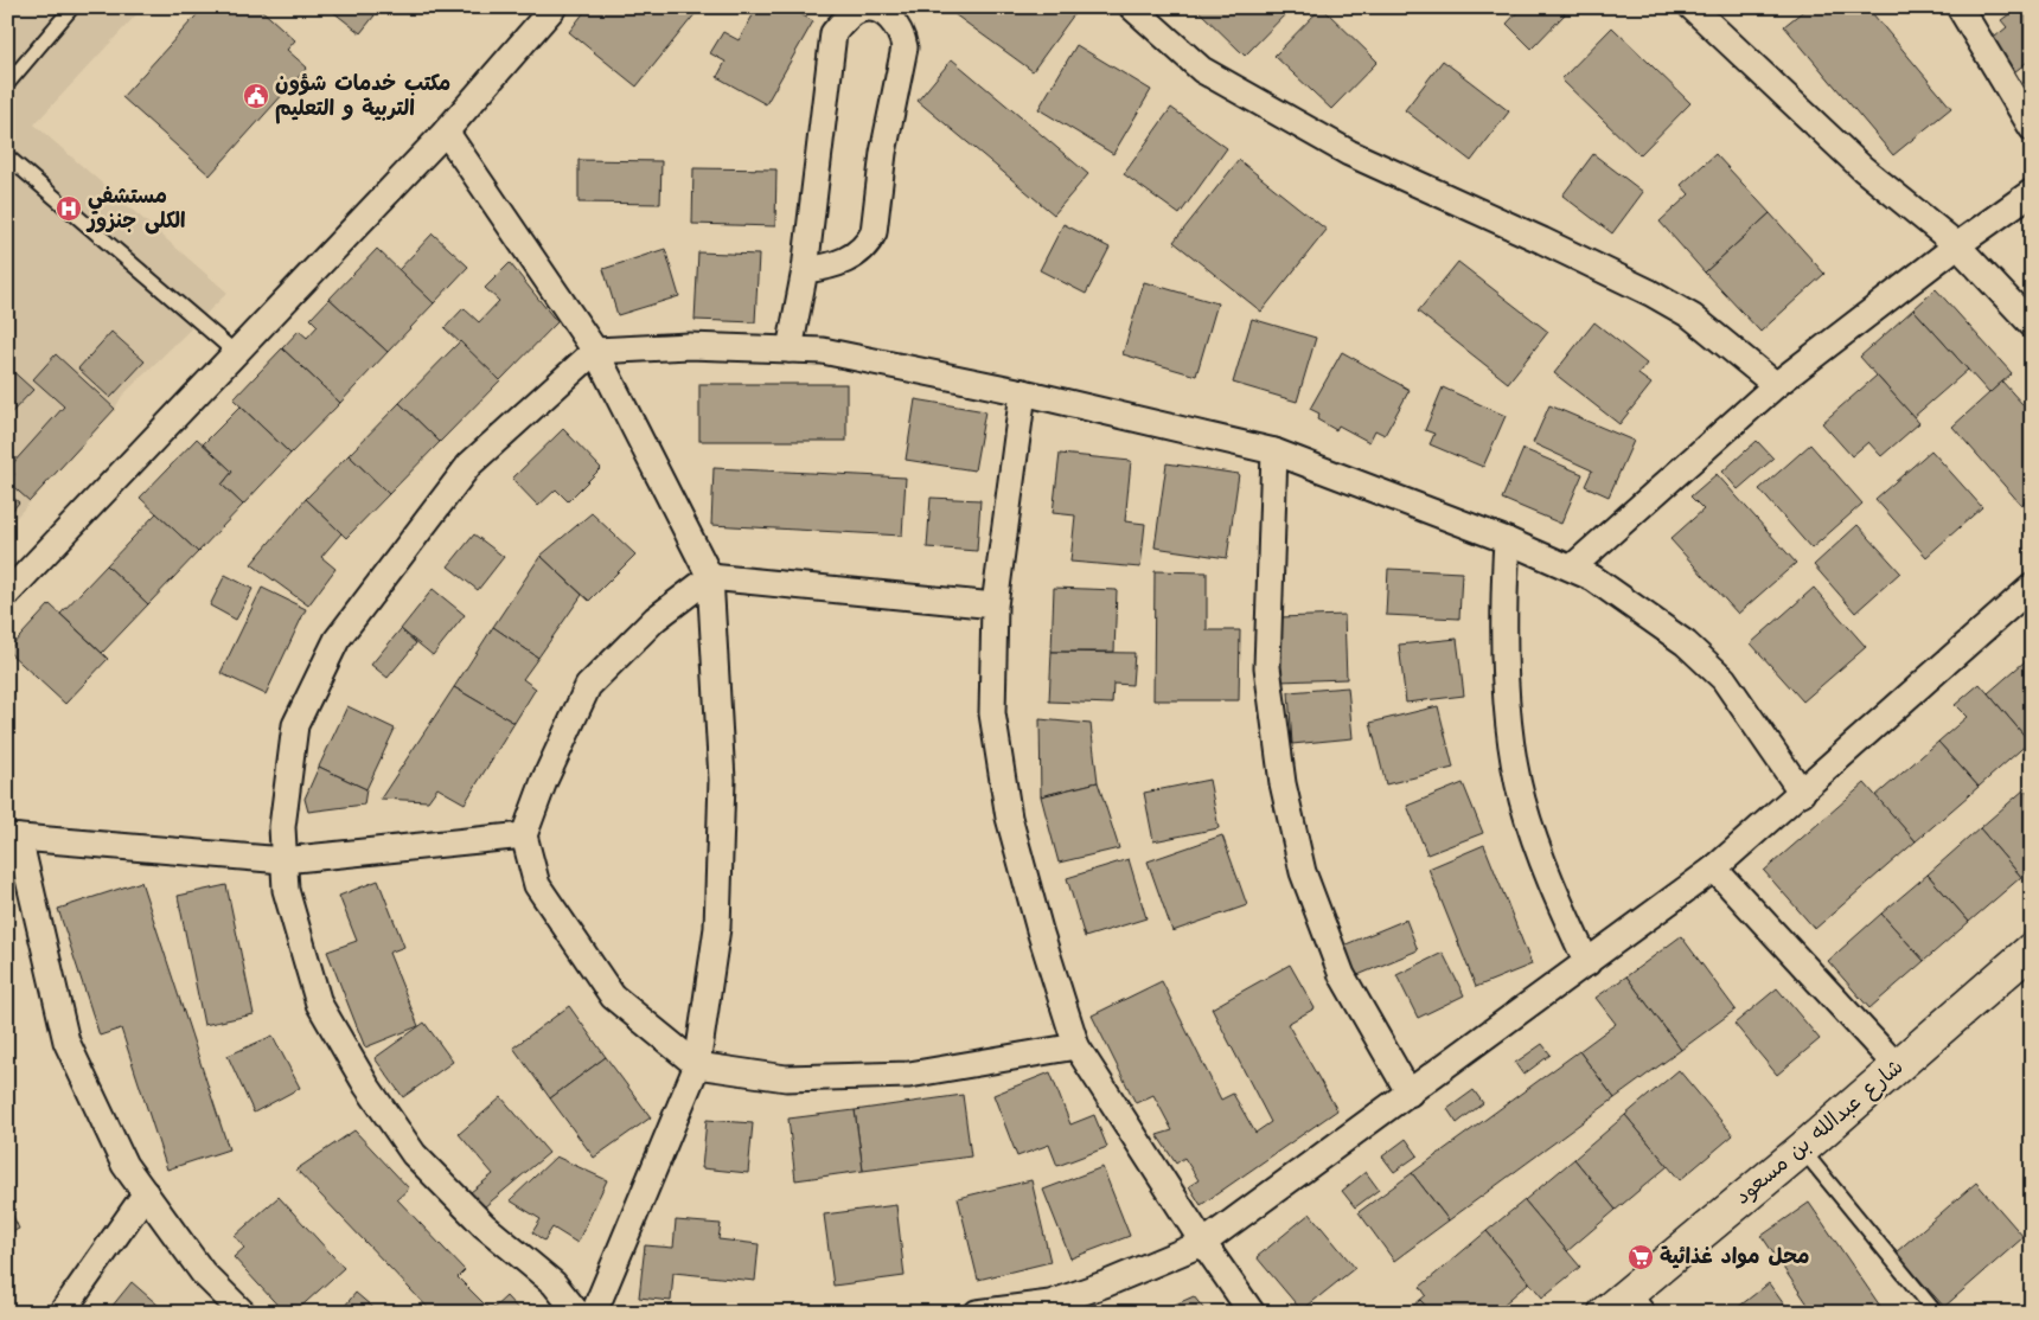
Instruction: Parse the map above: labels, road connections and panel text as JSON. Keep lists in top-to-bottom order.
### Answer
{
  "streets": {
    "street": ["شارع عبدالله بن مسعود"]
  },
  "places": {
    "public building": ["مكتب خدمات شؤون التربية و التعليم"],
    "hospital": ["مستشفي الكلى جنزور"],
    "supermarket": ["محل مواد غذائية"]
  }
}
